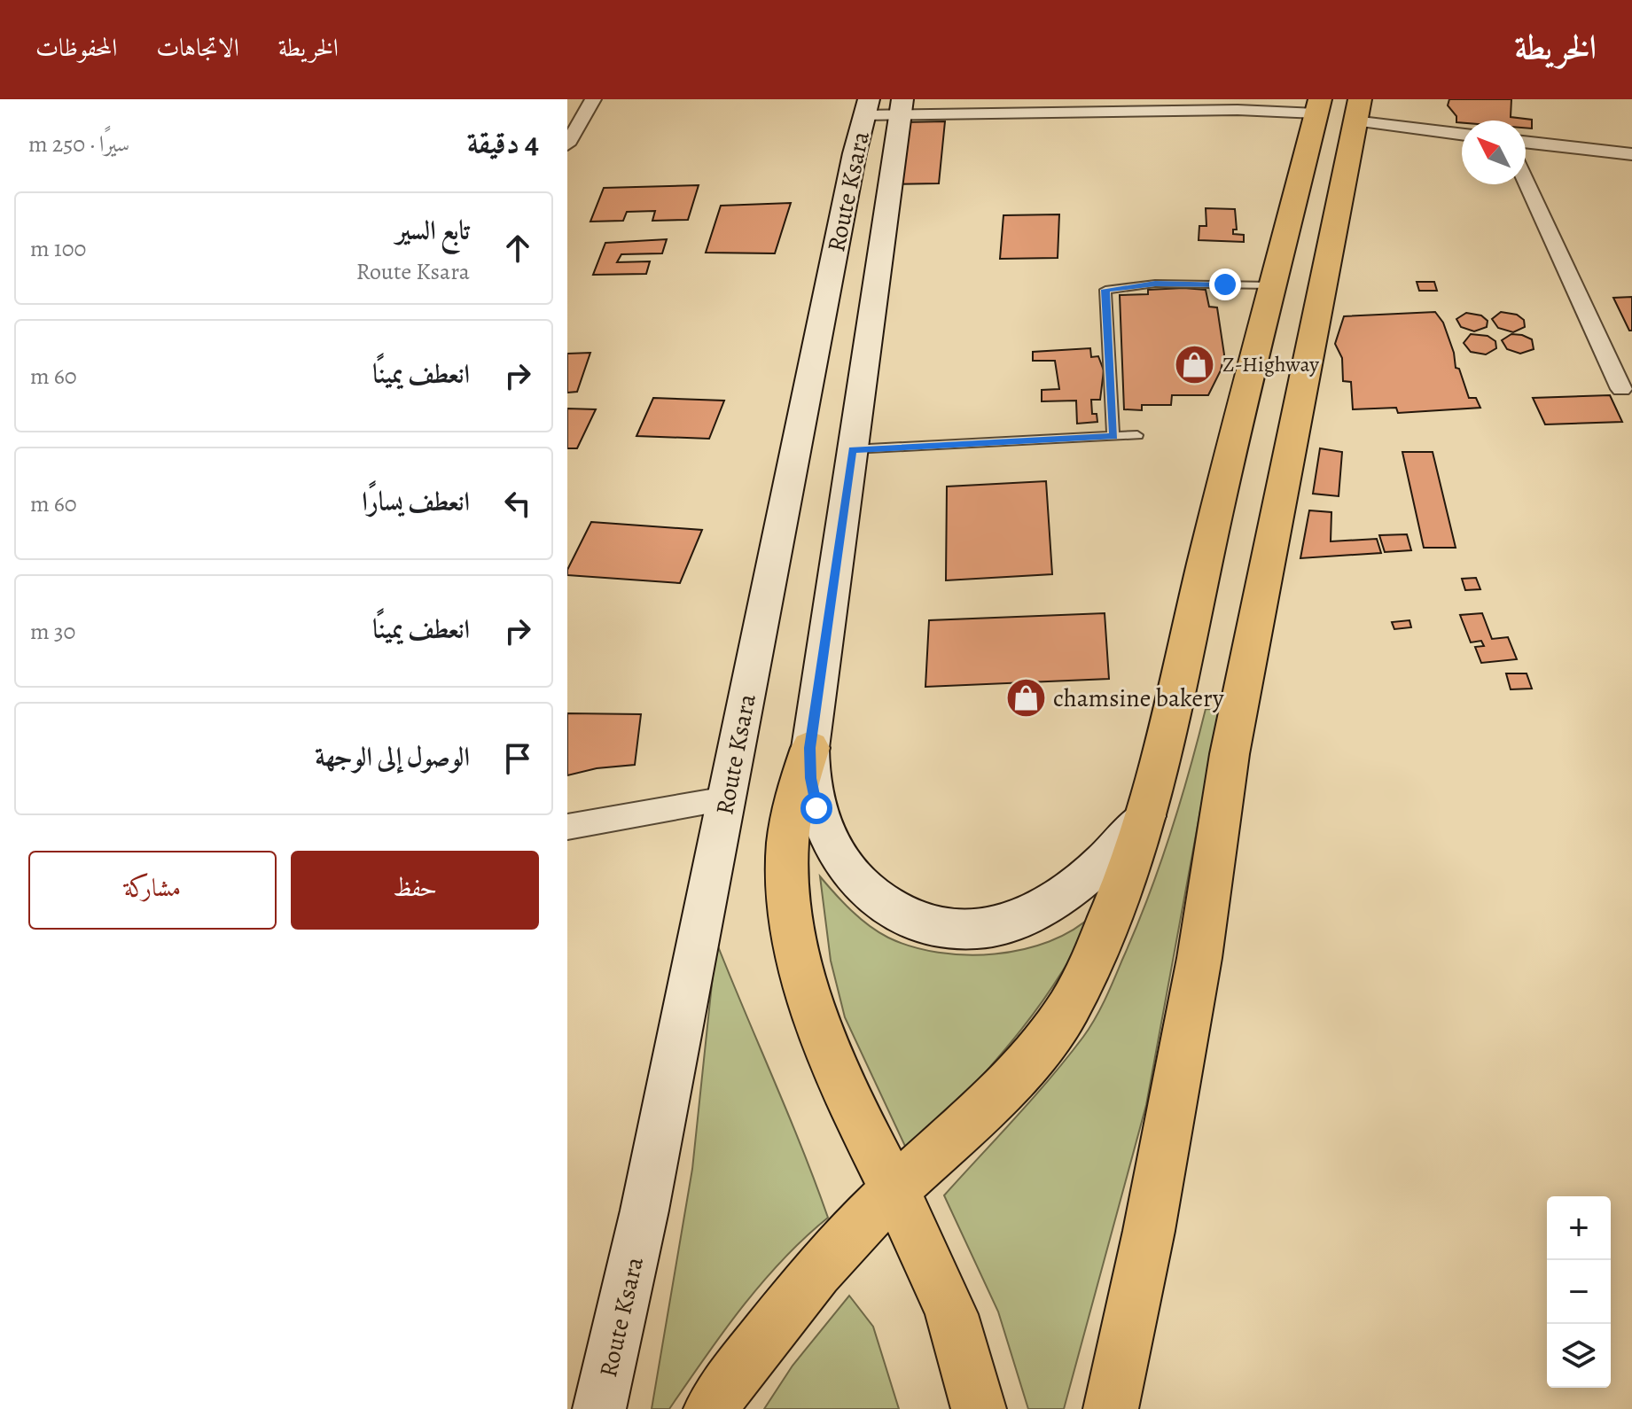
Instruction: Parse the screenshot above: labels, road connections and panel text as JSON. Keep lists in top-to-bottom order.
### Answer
{
  "streets": {
    "main road": ["Route Ksara"]
  },
  "places": {
    "shop": ["Z-Highway", "chamsine bakery"]
  },
  "north": "top left",
  "page": {
    "header": "الخريطة",
    "nav": ["الخريطة", "الاتجاهات", "المحفوظات"],
    "heading": ["4 دقيقة", "سيرًا · 250 m"],
    "list": [
      ["تابع السير", "Route Ksara", "100 m"],
      ["انعطف يمينًا", "60 m"],
      ["انعطف يسارًا", "60 m"],
      ["انعطف يمينًا", "30 m"],
      "الوصول إلى الوجهة"
    ],
    "buttons": ["حفظ", "مشاركة"],
    "map_buttons": ["+", "−"]
  }
}
